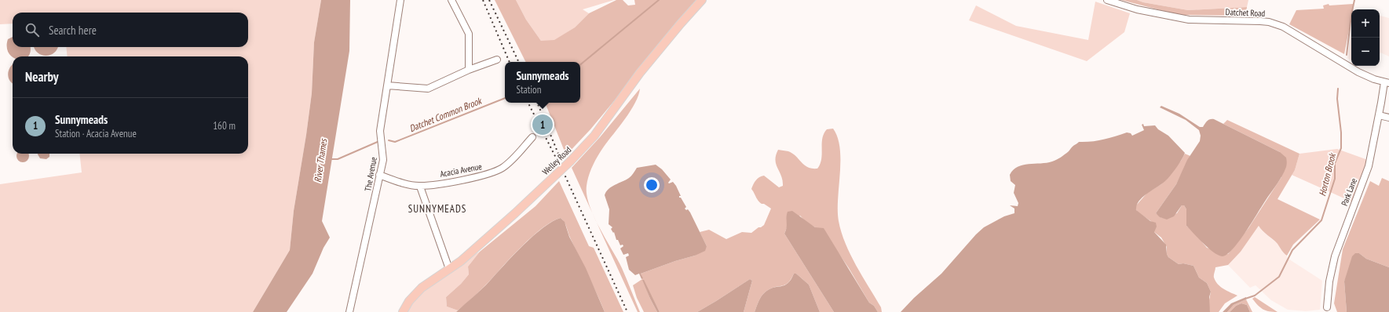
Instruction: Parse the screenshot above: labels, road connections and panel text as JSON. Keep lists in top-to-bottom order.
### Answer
{
  "streets": {
    "main road": ["Welley Road"],
    "street": [
      "Datchet Road",
      "Acacia Avenue",
      "The Avenue",
      "Park Lane"
    ]
  },
  "crossings": [
    ["Datchet Road", "Park Lane"],
    ["Acacia Avenue", "The Avenue"]
  ],
  "districts": ["SUNNYMEADS"],
  "water": ["Datchet Common Brook", "River Thames", "Horton Brook"],
  "page": {
    "map_buttons": ["+", "−"],
    "search": "Search here",
    "heading": "Nearby",
    "popup": ["Sunnymeads", "Station"],
    "list": [
      {
        "mark": "1",
        "name": "Sunnymeads",
        "note": "Station · Acacia Avenue",
        "value": "160 m"
      }
    ],
    "pins": "1"
  }
}
